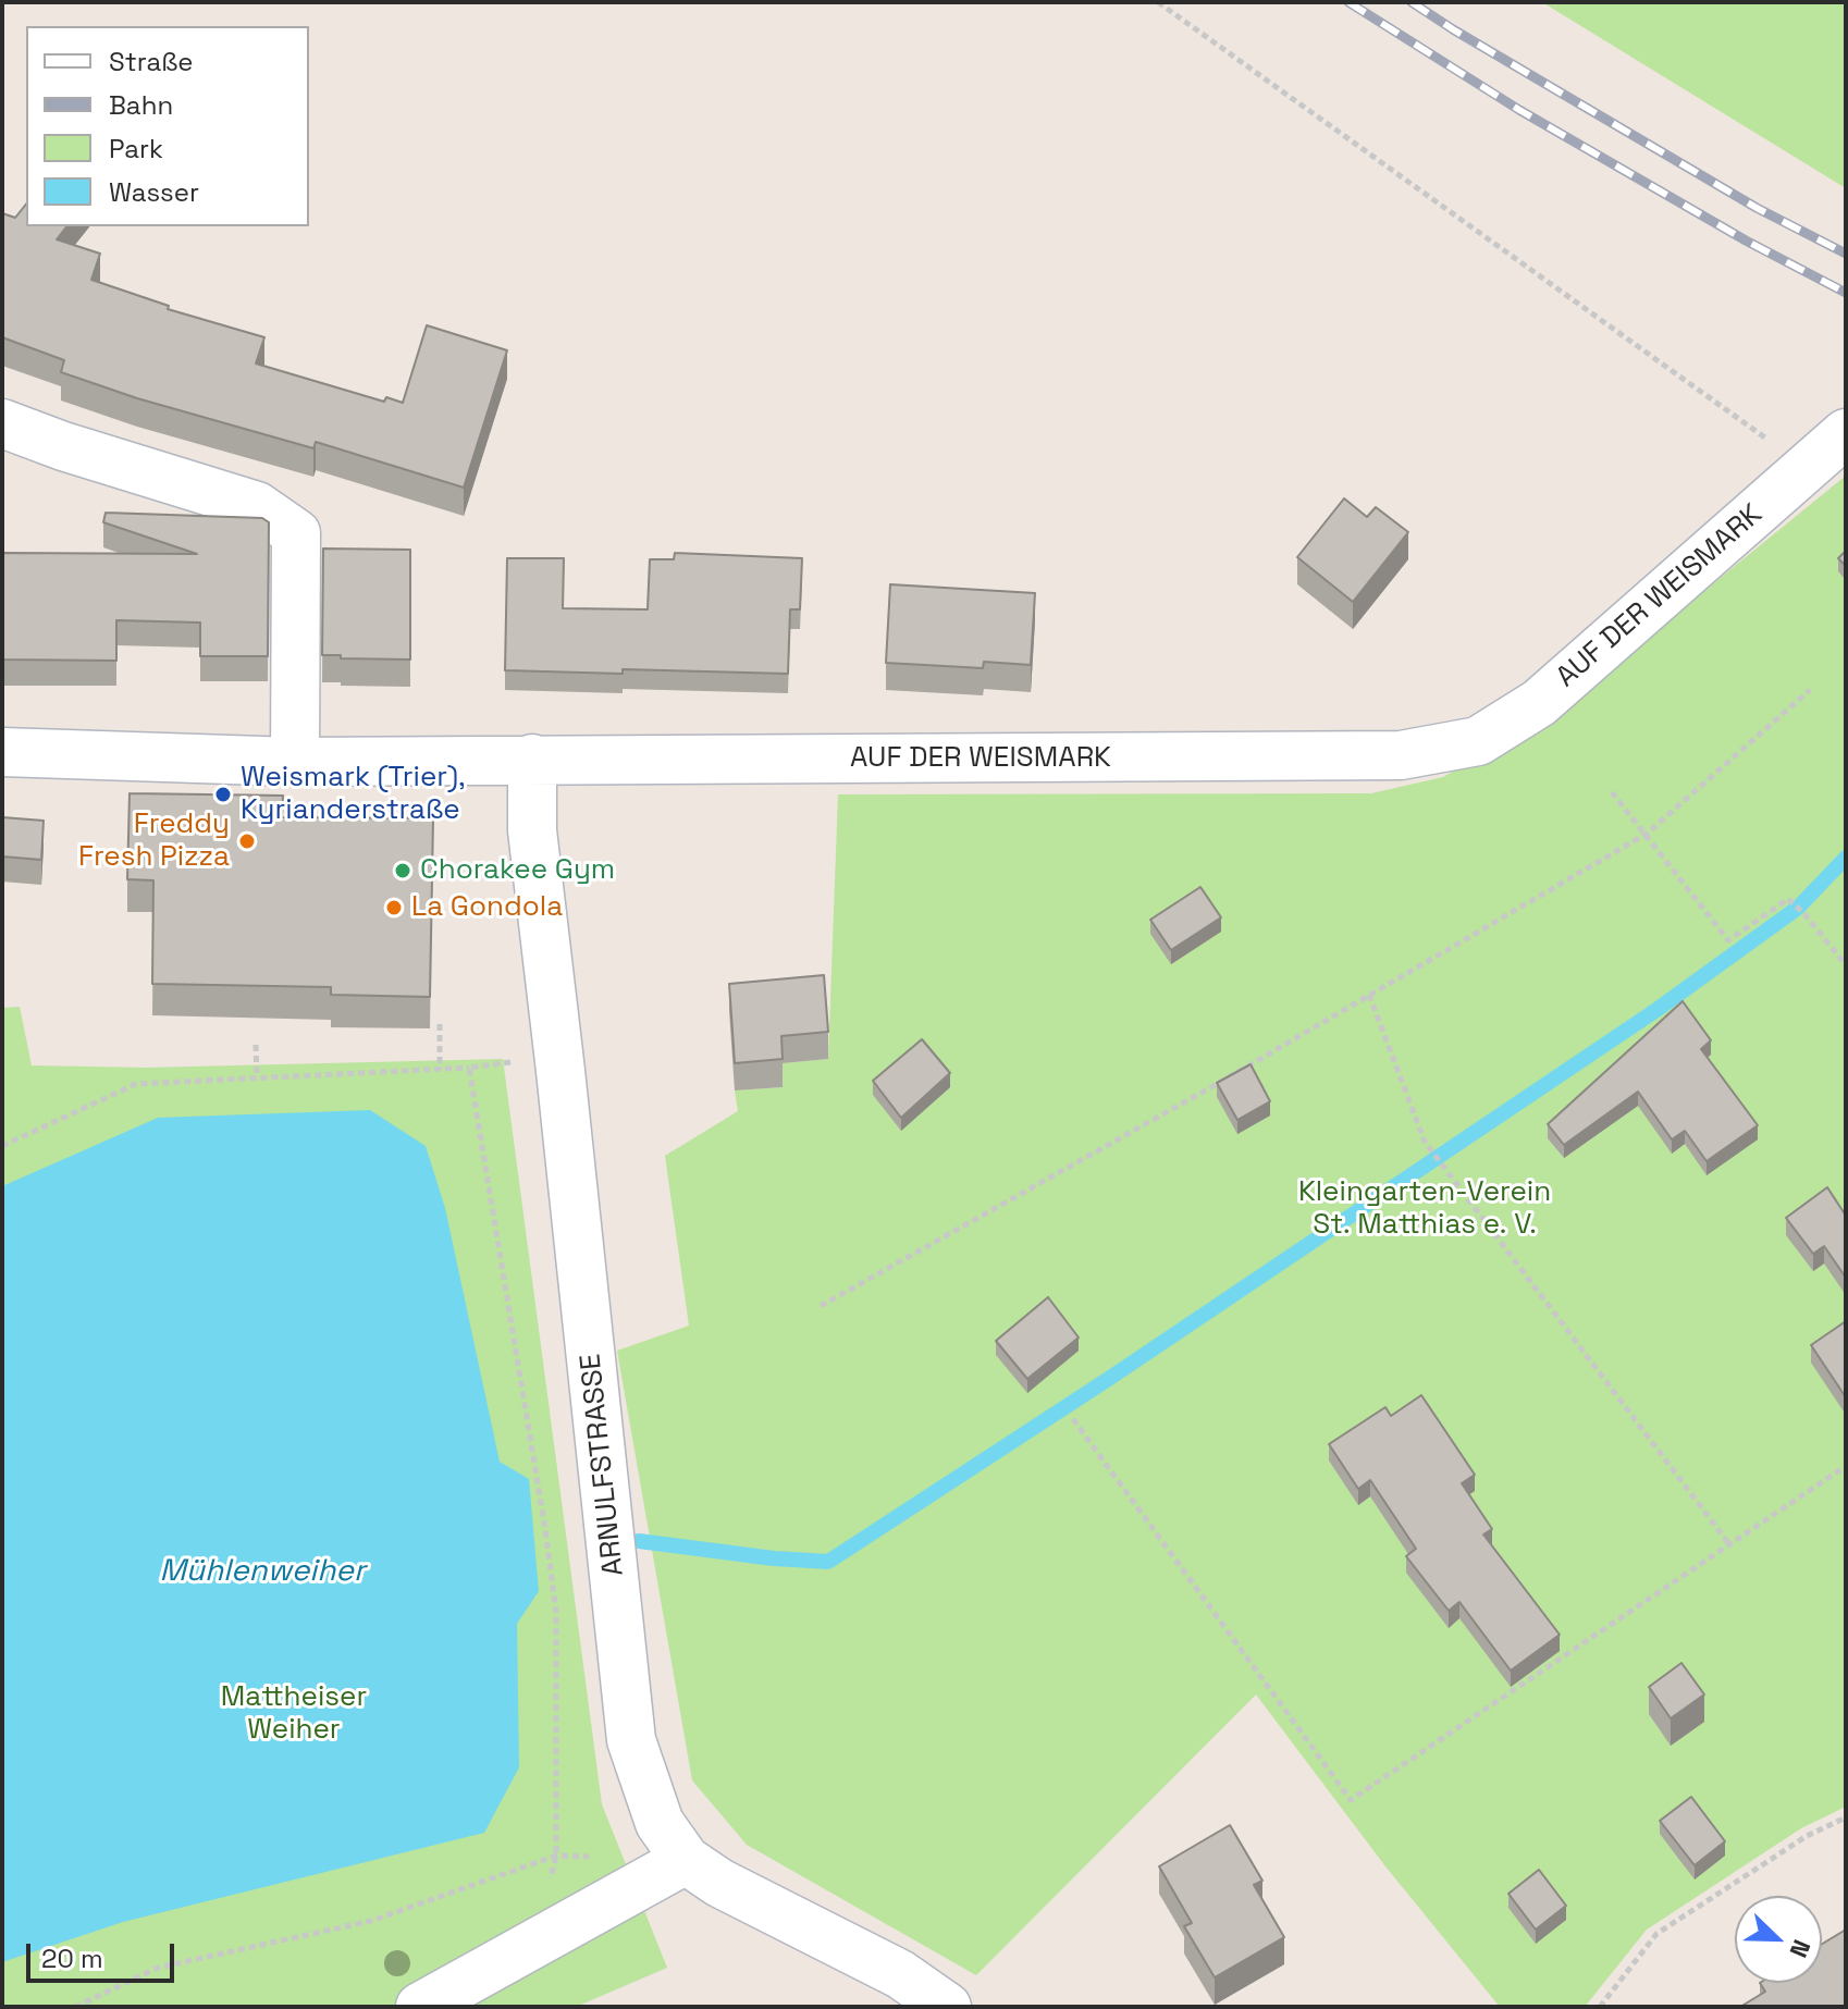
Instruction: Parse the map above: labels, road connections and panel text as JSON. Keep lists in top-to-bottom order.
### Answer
{
  "streets": {
    "street": ["AUF DER WEISMARK", "ARNULFSTRASSE"]
  },
  "crossings": [
    ["AUF DER WEISMARK", "ARNULFSTRASSE"]
  ],
  "water": ["Mühlenweiher"],
  "parks": ["Kleingarten-Verein St. Matthias e. V.", "Mattheiser Weiher"],
  "places": [
    "Weismark (Trier), Kyrianderstraße",
    "Freddy Fresh Pizza",
    "Chorakee Gym",
    "La Gondola"
  ],
  "legend": [
    "Straße",
    "Bahn",
    "Park",
    "Wasser"
  ],
  "scale_bar": "20 m",
  "north": "bottom right"
}
